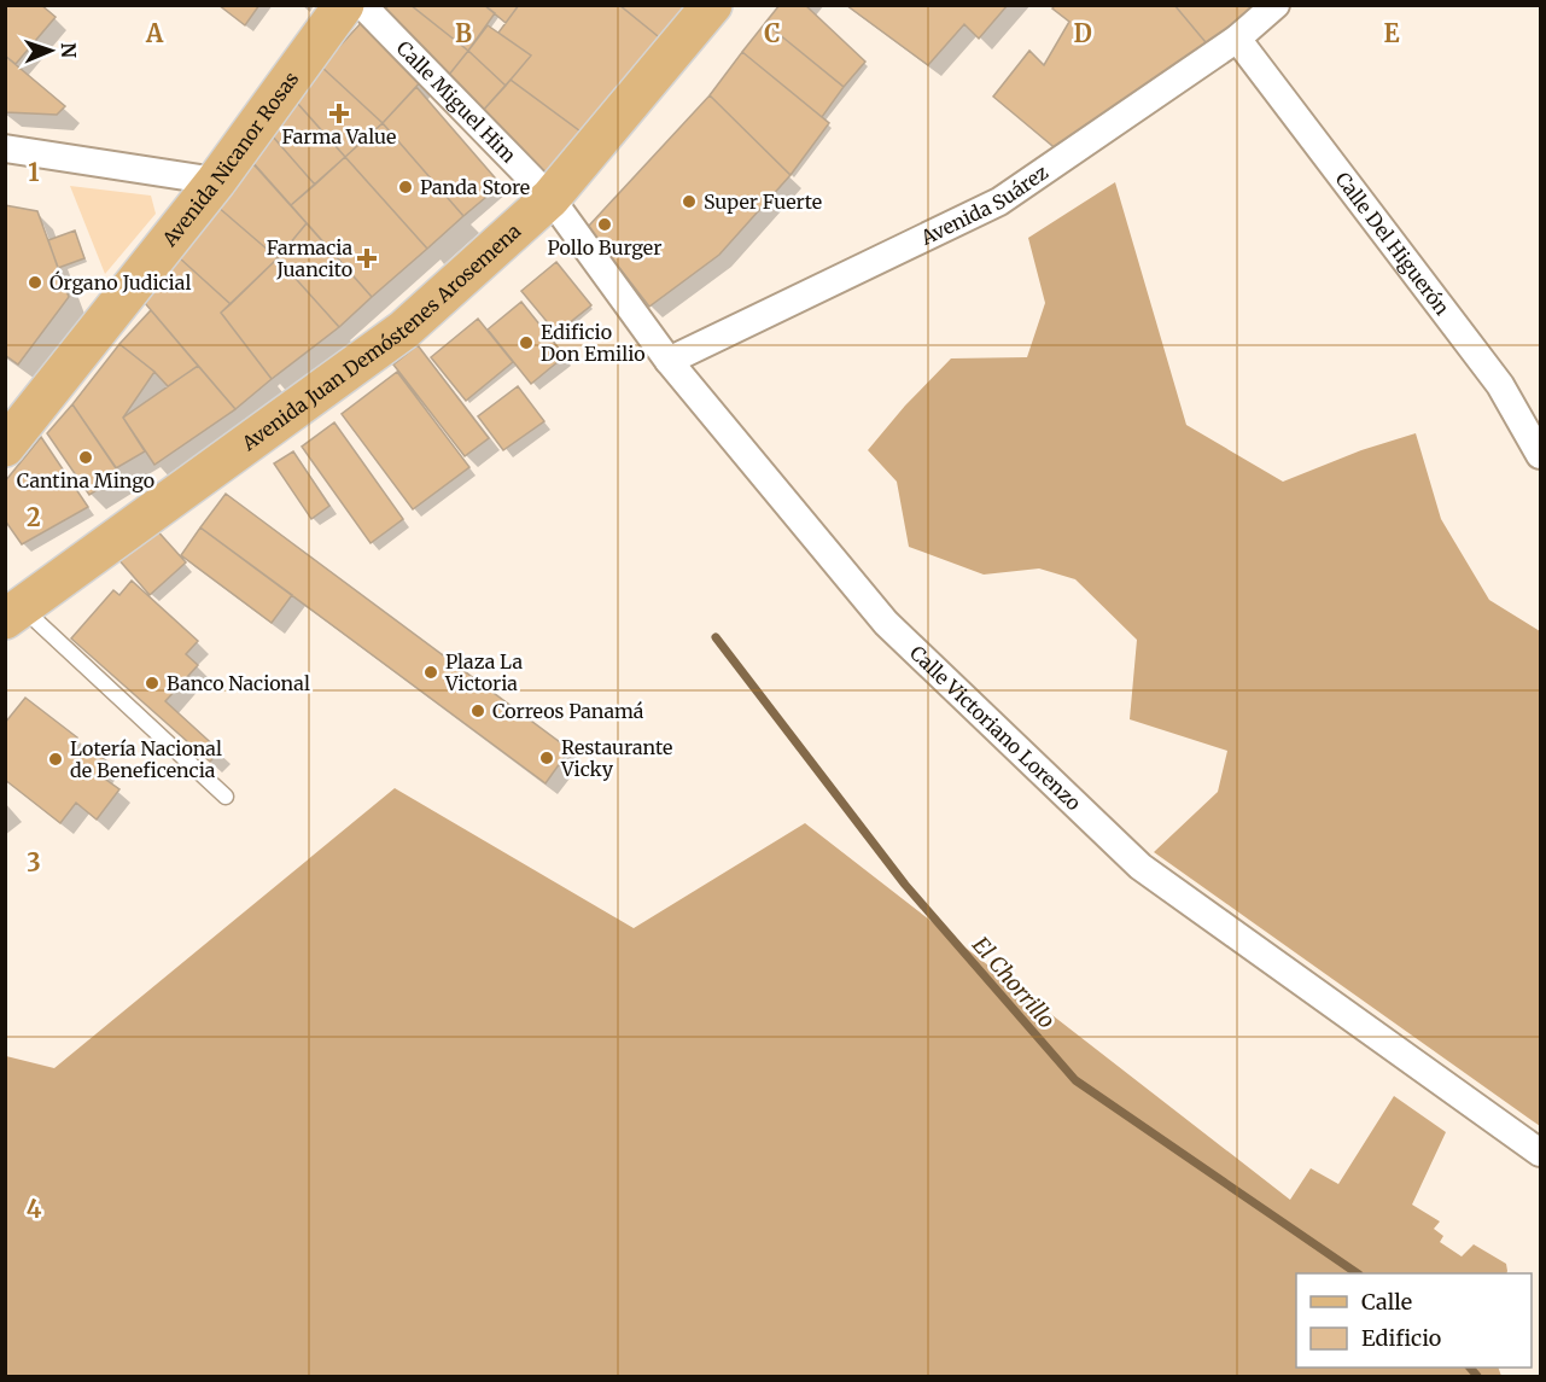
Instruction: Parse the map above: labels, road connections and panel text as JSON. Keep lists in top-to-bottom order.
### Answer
{
  "streets": {
    "main road": ["Avenida Nicanor Rosas", "Avenida Juan Demóstenes Arosemena"],
    "street": [
      "Calle Miguel Him",
      "Avenida Suárez",
      "Calle Del Higuerón",
      "Calle Victoriano Lorenzo"
    ]
  },
  "crossings": [
    ["Calle Miguel Him", "Avenida Juan Demóstenes Arosemena"],
    ["Calle Miguel Him", "Calle Victoriano Lorenzo"],
    ["Avenida Suárez", "Calle Del Higuerón"],
    ["Avenida Suárez", "Calle Victoriano Lorenzo"],
    ["Avenida Juan Demóstenes Arosemena", "Calle Victoriano Lorenzo"]
  ],
  "water": ["El Chorrillo"],
  "places": {
    "health": ["Farma Value", "Farmacia Juancito"],
    "other": [
      "Panda Store",
      "Super Fuerte",
      "Pollo Burger",
      "Órgano Judicial",
      "Edificio Don Emilio",
      "Cantina Mingo",
      "Plaza La Victoria",
      "Banco Nacional",
      "Correos Panamá",
      "Restaurante Vicky",
      "Lotería Nacional de Beneficencia"
    ]
  },
  "legend": ["Calle", "Edificio"],
  "north": "right",
  "grid": {
    "columns": [
      "A",
      "B",
      "C",
      "D",
      "E"
    ],
    "rows": [
      "1",
      "2",
      "3",
      "4"
    ]
  }
}
